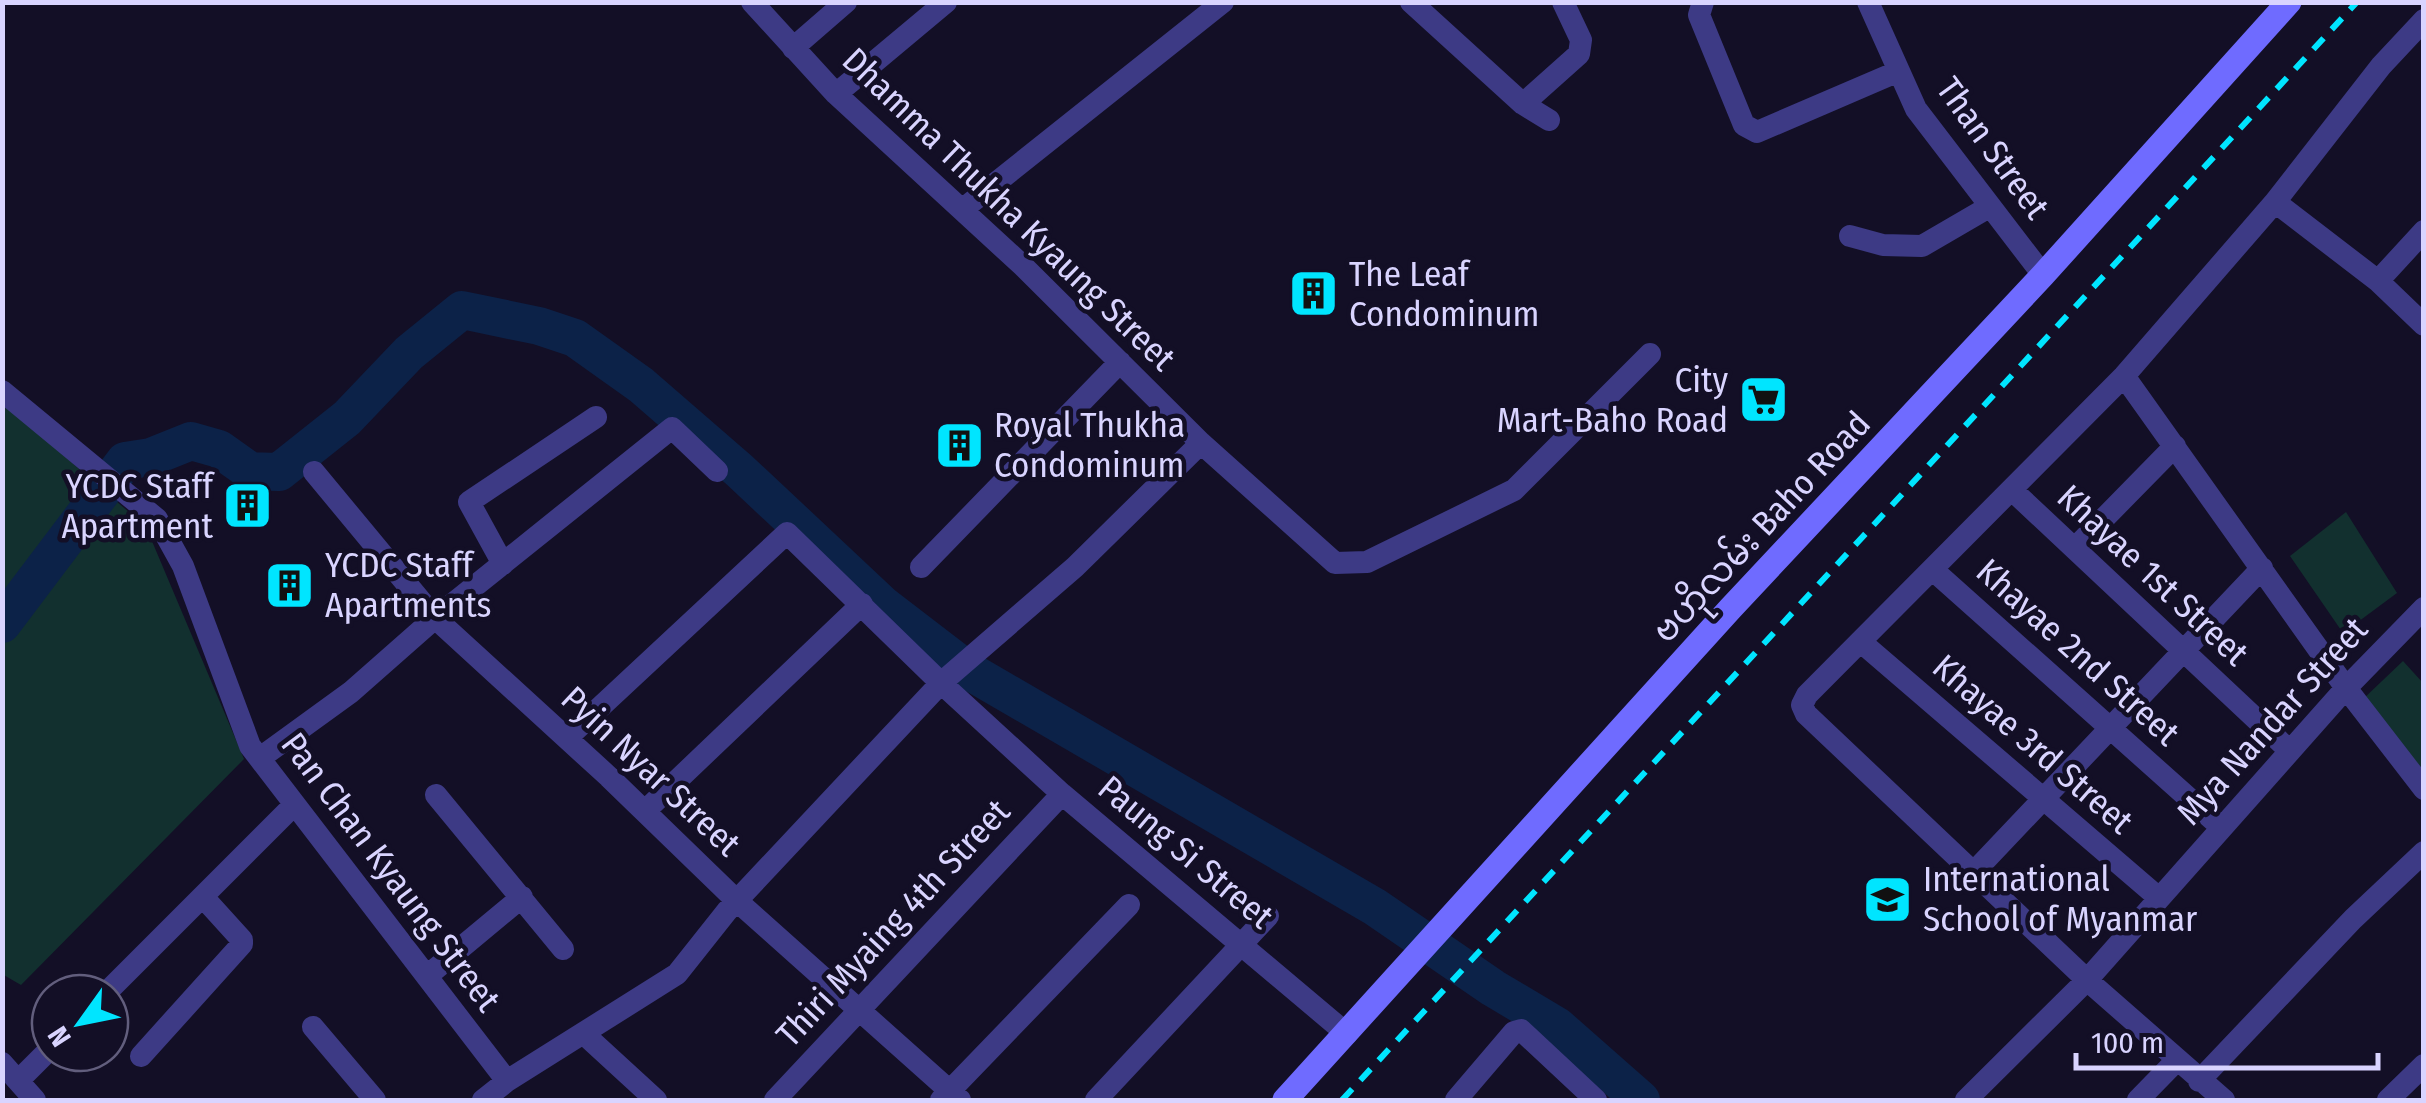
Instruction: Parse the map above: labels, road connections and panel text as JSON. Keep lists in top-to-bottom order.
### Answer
{
  "streets": {
    "main road": ["ဗဟိုလမ်း Baho Road"],
    "street": [
      "Than Street",
      "Dhamma Thukha Kyaung Street",
      "Khayae 1st Street",
      "Khayae 2nd Street",
      "Mya Nandar Street",
      "Khayae 3rd Street",
      "Pyin Nyar Street",
      "Paung Si Street",
      "Pan Chan Kyaung Street",
      "Thiri Myaing 4th Street"
    ]
  },
  "crossings": [
    ["Than Street", "ဗဟိုလမ်း Baho Road"],
    ["ဗဟိုလမ်း Baho Road", "Paung Si Street"],
    ["Khayae 1st Street", "Mya Nandar Street"],
    ["Khayae 2nd Street", "Mya Nandar Street"],
    ["Mya Nandar Street", "Khayae 3rd Street"],
    ["Pyin Nyar Street", "Thiri Myaing 4th Street"],
    ["Paung Si Street", "Thiri Myaing 4th Street"]
  ],
  "places": {
    "building": [
      "The Leaf Condominum",
      "Royal Thukha Condominum",
      "YCDC Staff Apartment",
      "YCDC Staff Apartments"
    ],
    "supermarket": ["City Mart-Baho Road"],
    "school or university": ["International School of Myanmar"]
  },
  "scale_bar": "100 m",
  "north": "bottom left"
}
